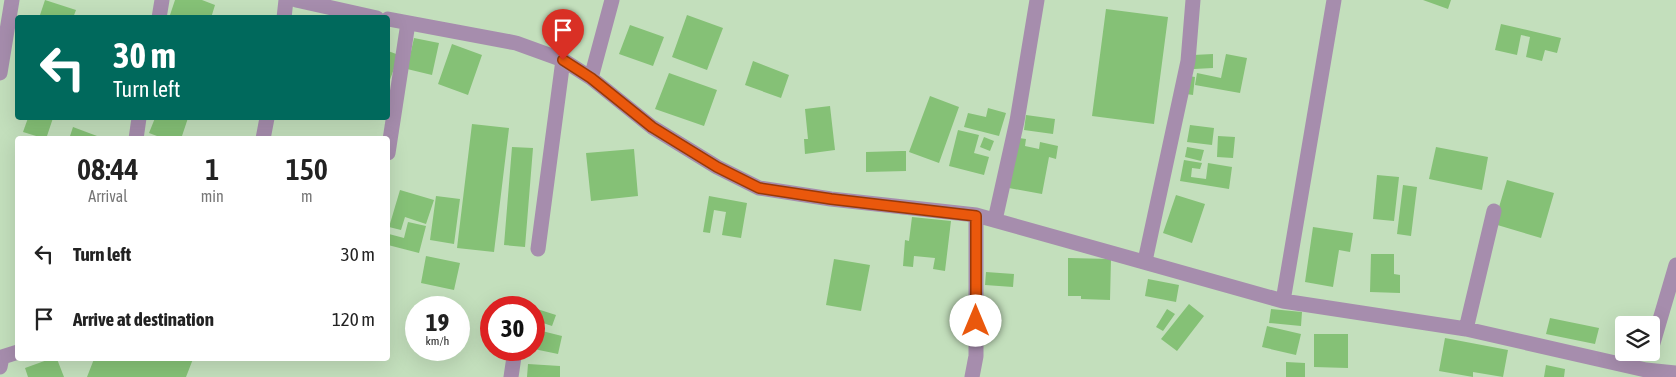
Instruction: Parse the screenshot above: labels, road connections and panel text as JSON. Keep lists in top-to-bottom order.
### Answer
{
  "page": {
    "turn": ["30 m", "Turn left"],
    "eta": [
      "08:44",
      "Arrival",
      "1",
      "min",
      "150",
      "m"
    ],
    "list": [
      {
        "name": "Turn left",
        "value": "30 m"
      },
      {
        "name": "Arrive at destination",
        "value": "120 m"
      }
    ],
    "speed": "19 km/h",
    "limit": "30"
  }
}
